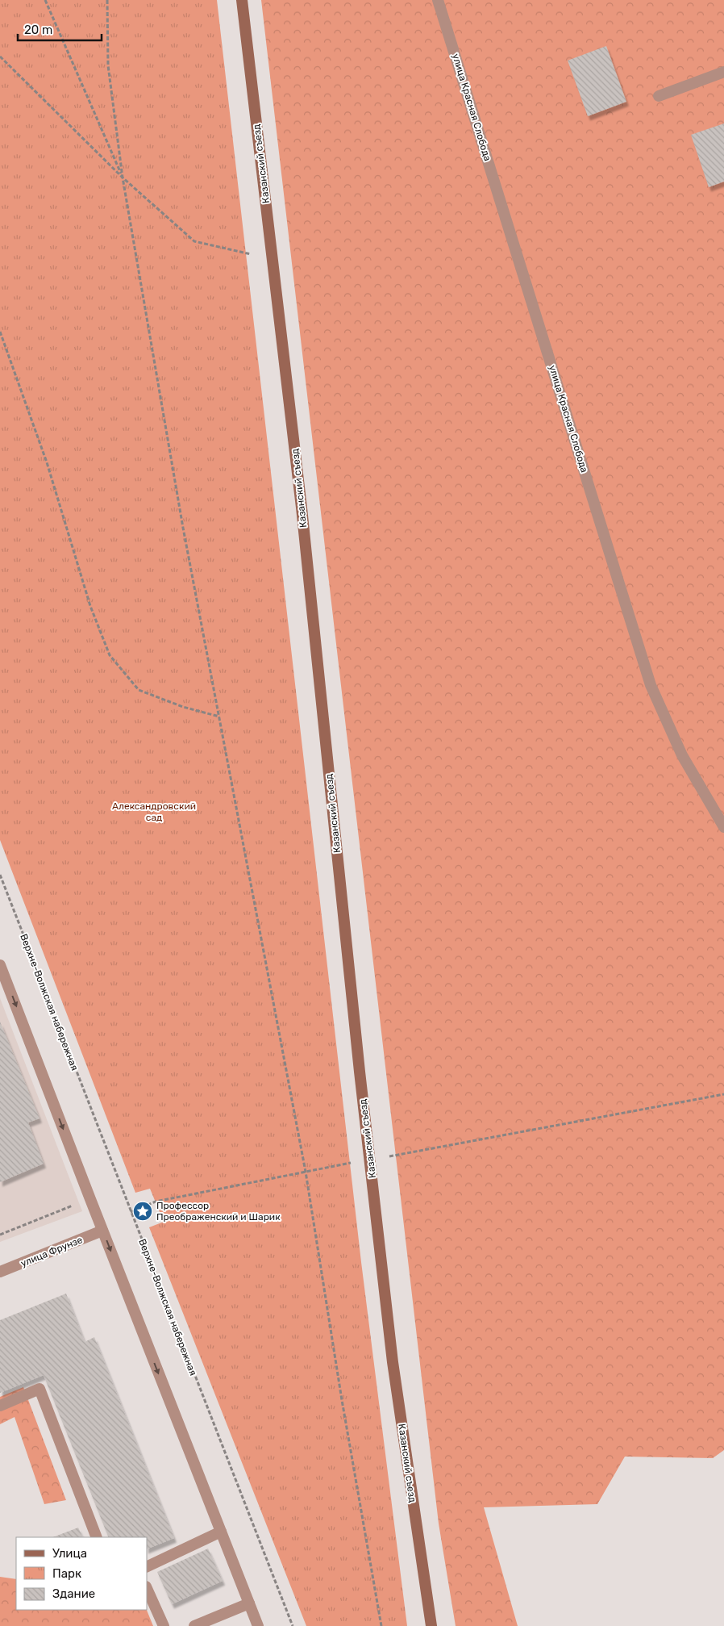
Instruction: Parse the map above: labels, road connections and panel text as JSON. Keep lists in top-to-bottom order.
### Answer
{
  "streets": {
    "main road": ["Казанский съезд"],
    "street": ["улица Красная Слобода", "улица Фрунзе"],
    "path": ["Верхне-Волжская набережная"]
  },
  "parks": ["Александровский сад"],
  "places": {
    "place": ["Профессор Преображенский и Шарик"]
  },
  "legend": ["Улица", "Парк", "Здание"],
  "scale_bar": "20 m"
}
